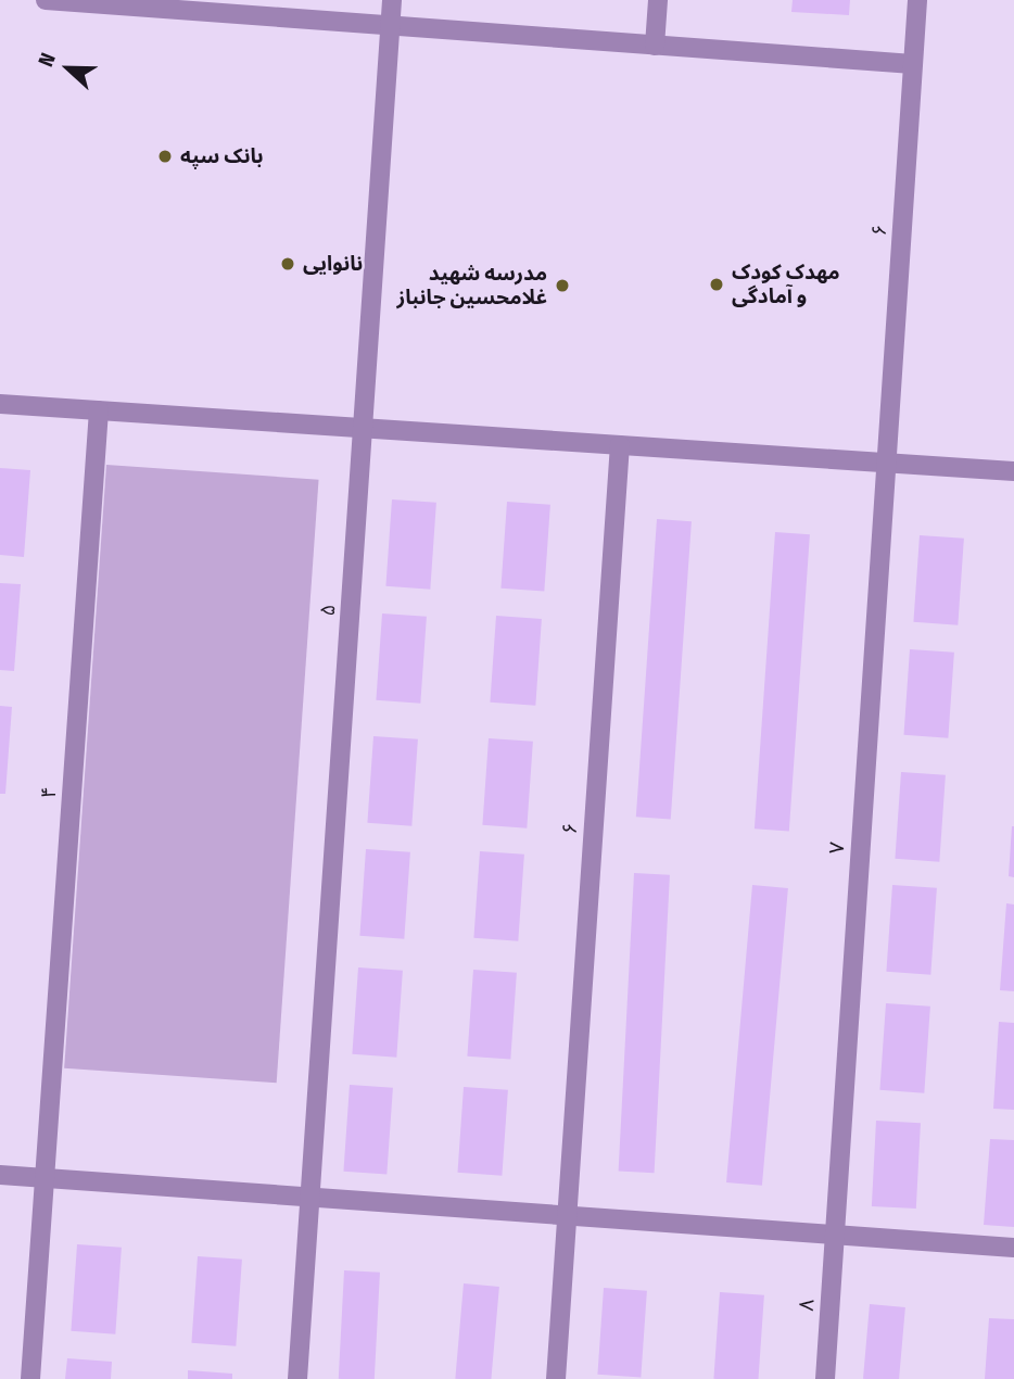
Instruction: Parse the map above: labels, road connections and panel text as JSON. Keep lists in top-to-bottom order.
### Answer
{
  "streets": {
    "street": [
      "۶",
      "۵",
      "۴",
      "۷",
      "۸"
    ]
  },
  "crossings": [
    ["۶", "۷"],
    ["۷", "۸"]
  ],
  "places": [
    "بانک سپه",
    "نانوایی",
    "مهدک کودک و آمادگی",
    "مدرسه شهید غلامحسین جانباز"
  ],
  "north": "left"
}
